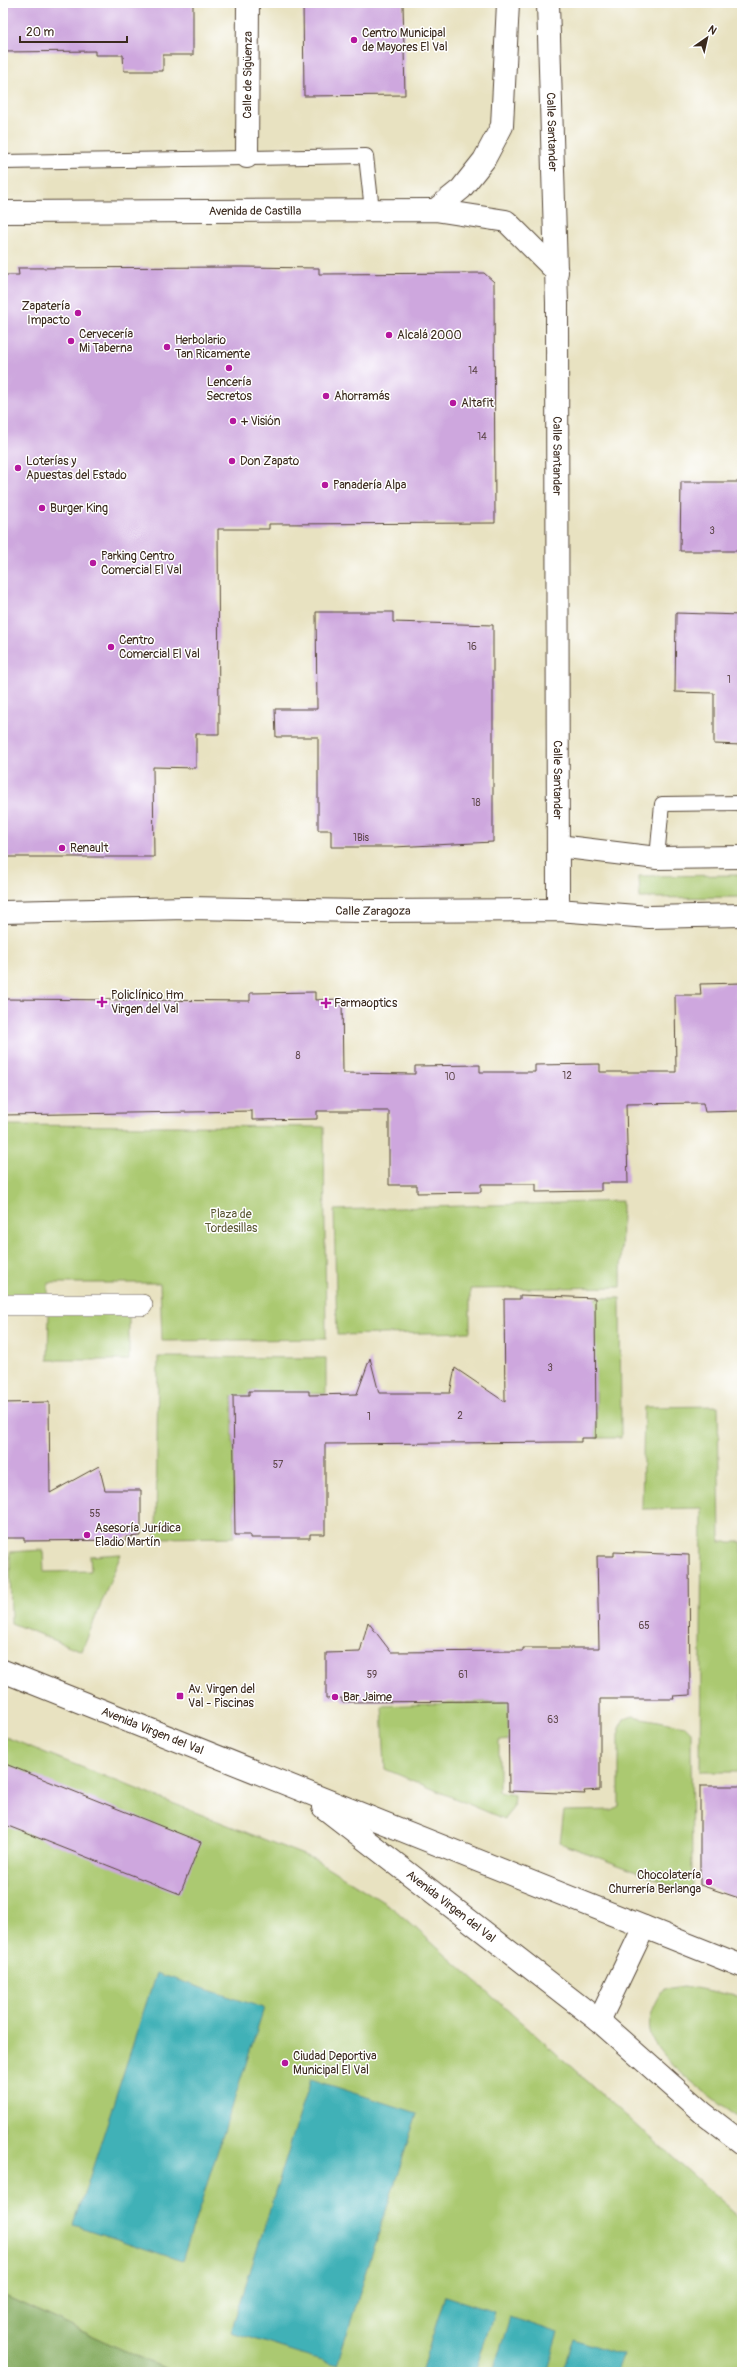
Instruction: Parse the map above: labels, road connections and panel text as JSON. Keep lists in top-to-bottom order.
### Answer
{
  "streets": {
    "street": [
      "Calle de Sigüenza",
      "Calle Santander",
      "Avenida de Castilla",
      "Calle Zaragoza",
      "Avenida Virgen del Val"
    ]
  },
  "crossings": [
    ["Calle Santander", "Avenida de Castilla"],
    ["Calle Santander", "Calle Zaragoza"]
  ],
  "parks": ["Plaza de Tordesillas"],
  "places": {
    "other": [
      "Centro Municipal de Mayores El Val",
      "Zapatería Impacto",
      "Alcalá 2000",
      "Cervecería Mi Taberna",
      "Herbolario Tan Ricamente",
      "Lencería Secretos",
      "Ahorramás",
      "Altafit",
      "+ Visión",
      "Don Zapato",
      "Loterías y Apuestas del Estado",
      "Panadería Alpa",
      "Burger King",
      "Parking Centro Comercial El Val",
      "Centro Comercial El Val",
      "Renault",
      "Asesoría Jurídica Eladio Martín",
      "Bar Jaime",
      "Chocolatería Churrería Berlanga",
      "Ciudad Deportiva Municipal El Val"
    ],
    "health": ["Policlínico Hm Virgen del Val", "Farmaoptics"],
    "transit": ["Av. Virgen del Val - Piscinas"]
  },
  "house_numbers": [
    "14",
    "14",
    "3",
    "16",
    "1",
    "18",
    "1Bis",
    "8",
    "12",
    "10",
    "3",
    "2",
    "1",
    "57",
    "55",
    "65",
    "59",
    "61",
    "63"
  ],
  "scale_bar": "20 m",
  "north": "top right"
}
